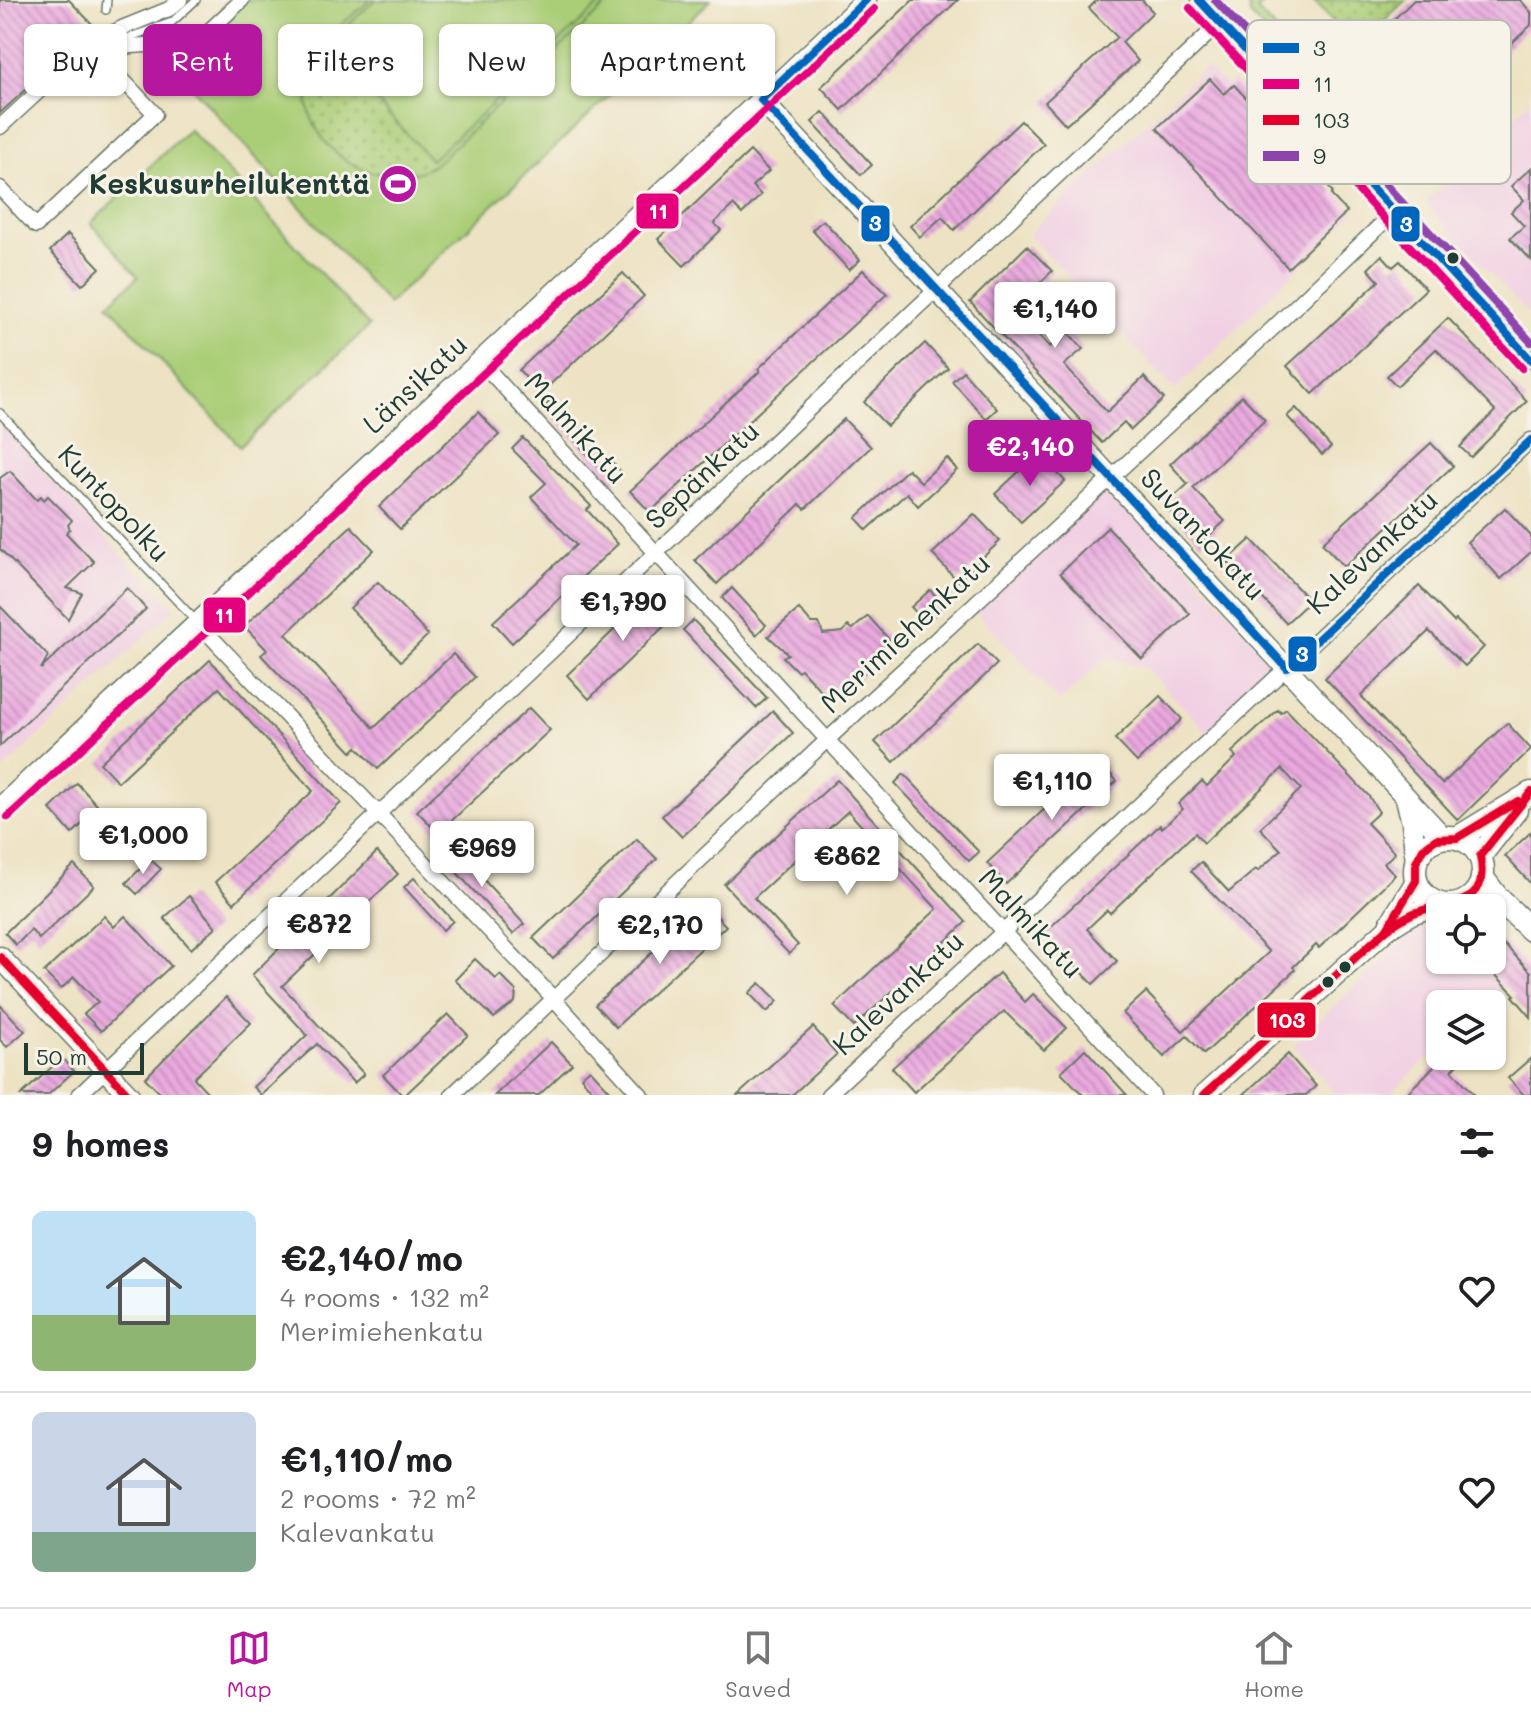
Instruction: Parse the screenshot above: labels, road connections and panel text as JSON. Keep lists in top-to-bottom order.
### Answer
{
  "streets": {
    "street": [
      "Länsikatu",
      "Malmikatu",
      "Sepänkatu",
      "Suvantokatu",
      "Kalevankatu",
      "Merimiehenkatu"
    ],
    "lane": ["Kuntopolku"]
  },
  "crossings": [
    ["Länsikatu", "Malmikatu"],
    ["Länsikatu", "Kuntopolku"],
    ["Länsikatu", "Suvantokatu"],
    ["Malmikatu", "Sepänkatu"],
    ["Malmikatu", "Kalevankatu"],
    ["Malmikatu", "Merimiehenkatu"],
    ["Sepänkatu", "Suvantokatu"],
    ["Suvantokatu", "Kalevankatu"],
    ["Suvantokatu", "Merimiehenkatu"]
  ],
  "places": {
    "sports": ["Keskusurheilukenttä"]
  },
  "lines": [
    "transit line 3",
    "transit line 9",
    "transit line 11",
    "transit line 103"
  ],
  "legend": [
    "3",
    "11",
    "103",
    "9"
  ],
  "scale_bar": "50 m",
  "page": {
    "chip": [
      "Buy",
      "Rent",
      "Filters",
      "New",
      "Apartment"
    ],
    "price": [
      "€1,140",
      "€2,140",
      "€1,790",
      "€1,110",
      "€1,000",
      "€969",
      "€862",
      "€872",
      "€2,170"
    ],
    "scale": "50 m",
    "heading": "9 homes",
    "list": [
      {
        "name": "€2,140/mo",
        "note": "4 rooms · 132 m² · Merimiehenkatu"
      },
      {
        "name": "€1,110/mo",
        "note": "2 rooms · 72 m² · Kalevankatu"
      }
    ],
    "tabs": ["Map", "Saved", "Home"]
  }
}
